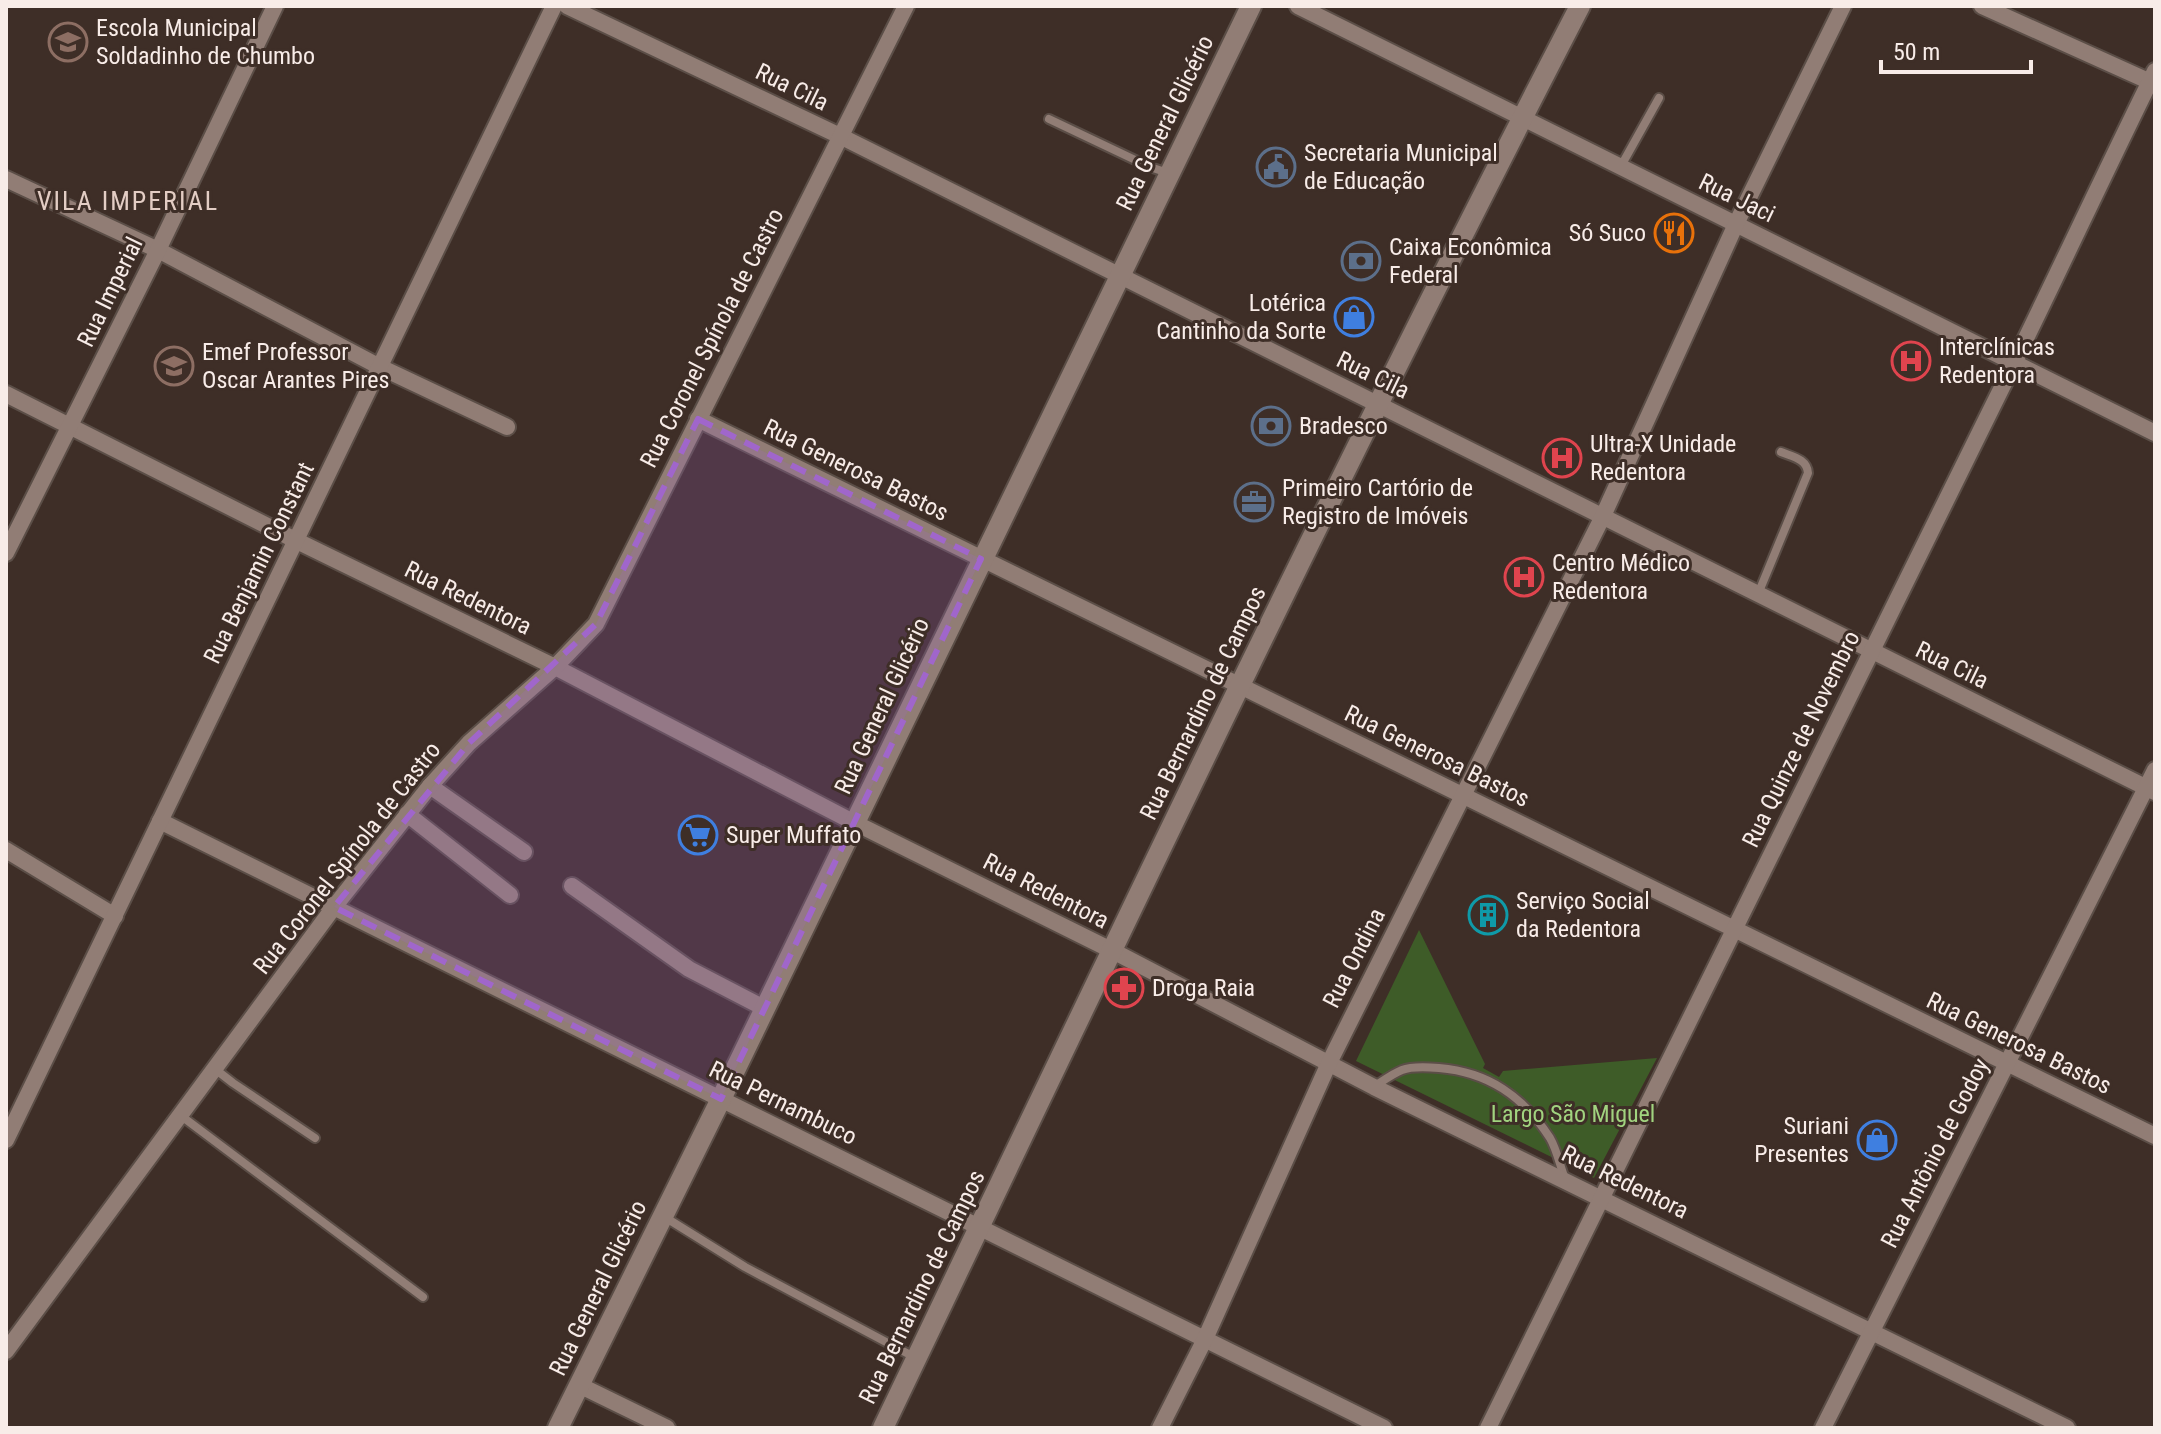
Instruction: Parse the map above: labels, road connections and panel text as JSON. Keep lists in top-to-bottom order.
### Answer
{
  "streets": {
    "street": [
      "Rua Cila",
      "Rua General Glicério",
      "Rua Jaci",
      "Rua Imperial",
      "Rua Coronel Spínola de Castro",
      "Rua Generosa Bastos",
      "Rua Benjamin Constant",
      "Rua Redentora",
      "Rua Bernardino de Campos",
      "Rua Quinze de Novembro",
      "Rua Ondina",
      "Rua Pernambuco",
      "Rua Antônio de Godoy"
    ]
  },
  "crossings": [
    ["Rua Cila", "Rua General Glicério"],
    ["Rua Cila", "Rua Coronel Spínola de Castro"],
    ["Rua Cila", "Rua Bernardino de Campos"],
    ["Rua Cila", "Rua Quinze de Novembro"],
    ["Rua Cila", "Rua Ondina"],
    ["Rua Cila", "Rua Antônio de Godoy"],
    ["Rua General Glicério", "Rua Generosa Bastos"],
    ["Rua General Glicério", "Rua Redentora"],
    ["Rua General Glicério", "Rua Pernambuco"],
    ["Rua Jaci", "Rua Bernardino de Campos"],
    ["Rua Jaci", "Rua Quinze de Novembro"],
    ["Rua Jaci", "Rua Ondina"],
    ["Rua Imperial", "Rua Redentora"],
    ["Rua Coronel Spínola de Castro", "Rua Generosa Bastos"],
    ["Rua Coronel Spínola de Castro", "Rua Redentora"],
    ["Rua Coronel Spínola de Castro", "Rua Pernambuco"],
    ["Rua Generosa Bastos", "Rua Bernardino de Campos"],
    ["Rua Generosa Bastos", "Rua Quinze de Novembro"],
    ["Rua Generosa Bastos", "Rua Ondina"],
    ["Rua Generosa Bastos", "Rua Antônio de Godoy"],
    ["Rua Benjamin Constant", "Rua Redentora"],
    ["Rua Benjamin Constant", "Rua Pernambuco"],
    ["Rua Redentora", "Rua Bernardino de Campos"],
    ["Rua Redentora", "Rua Quinze de Novembro"],
    ["Rua Redentora", "Rua Ondina"],
    ["Rua Redentora", "Rua Antônio de Godoy"],
    ["Rua Bernardino de Campos", "Rua Pernambuco"],
    ["Rua Ondina", "Rua Pernambuco"]
  ],
  "districts": ["VILA IMPERIAL"],
  "parks": ["Largo São Miguel"],
  "places": {
    "school or university": ["Escola Municipal Soldadinho de Chumbo", "Emef Professor Oscar Arantes Pires"],
    "public building": ["Secretaria Municipal de Educação"],
    "restaurant": ["Só Suco"],
    "bank": ["Caixa Econômica Federal", "Bradesco"],
    "shop": ["Lotérica Cantinho da Sorte", "Suriani Presentes"],
    "hospital": ["Interclínicas Redentora", "Ultra-X Unidade Redentora", "Centro Médico Redentora"],
    "office": ["Primeiro Cartório de Registro de Imóveis"],
    "supermarket": ["Super Muffato"],
    "building": ["Serviço Social da Redentora"],
    "pharmacy": ["Droga Raia"]
  },
  "scale_bar": "50 m"
}
